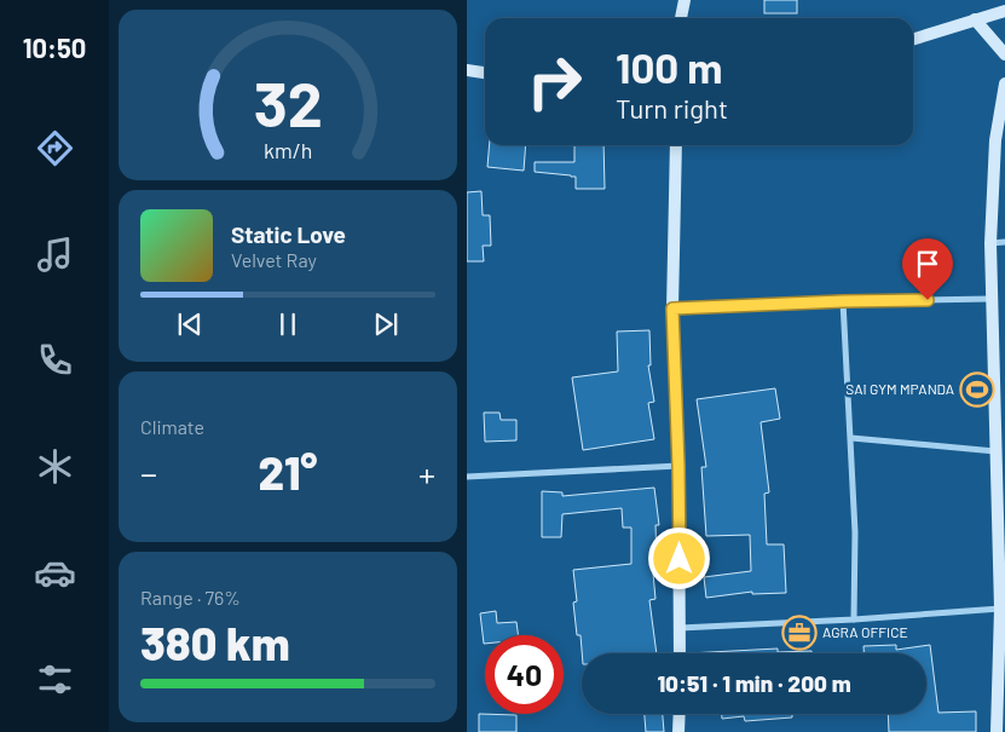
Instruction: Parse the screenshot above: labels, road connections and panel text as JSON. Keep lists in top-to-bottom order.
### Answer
{
  "places": {
    "sports": ["SAI GYM MPANDA"],
    "office": ["AGRA OFFICE"]
  },
  "page": {
    "tabs": "10:50",
    "turn": ["100 m", "Turn right"],
    "song": ["Static Love", "Velvet Ray"],
    "tile": [
      "Climate",
      ["Range · 76%", "380 km"]
    ],
    "heat": ["−", "21°", "+"],
    "limit": "40",
    "trip": "10:51 · 1 min · 200 m",
    "gauge": ["32", "km/h"]
  }
}
